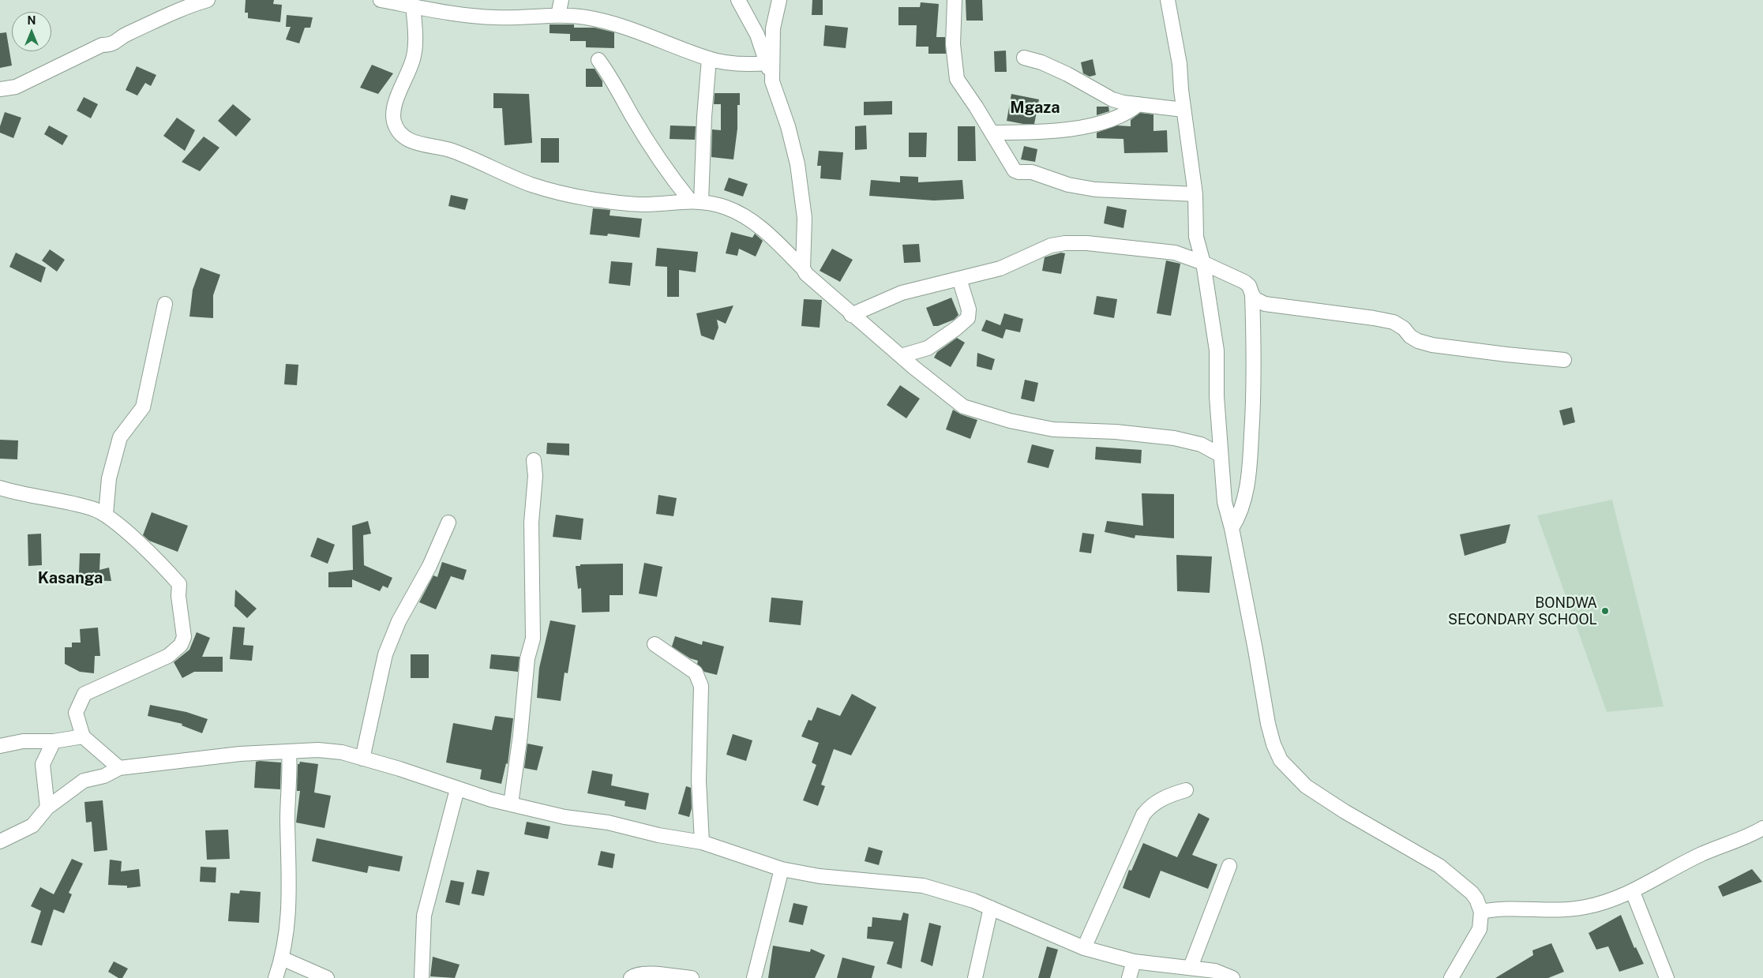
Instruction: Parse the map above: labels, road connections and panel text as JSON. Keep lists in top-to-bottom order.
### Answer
{
  "districts": ["Mgaza", "Kasanga"],
  "places": ["BONDWA SECONDARY SCHOOL"],
  "north": "top"
}
